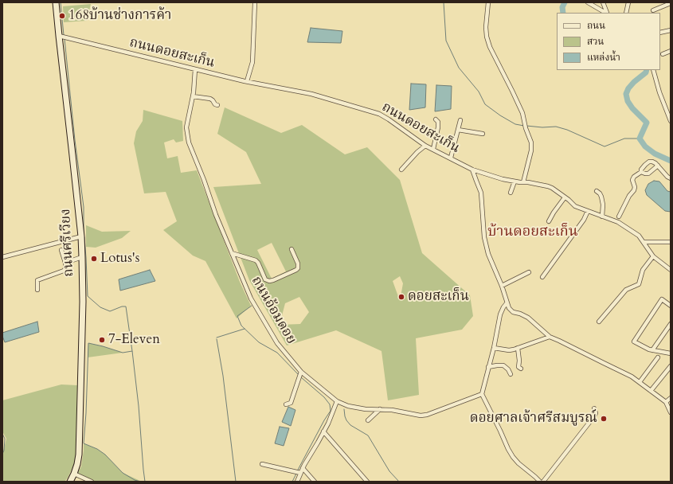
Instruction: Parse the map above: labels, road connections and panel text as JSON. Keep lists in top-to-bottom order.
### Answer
{
  "streets": {
    "main road": ["ถนนศรีเวียง"],
    "street": ["ถนนดอยสะเก็น", "ถนนอ้อมดอย"]
  },
  "crossings": [
    ["ถนนดอยสะเก็น", "ถนนศรีเวียง"],
    ["ถนนดอยสะเก็น", "ถนนอ้อมดอย"]
  ],
  "districts": ["บ้านดอยสะเก็น"],
  "places": [
    "168บ้านช่างการค้า",
    "Lotus's",
    "ดอยสะเก็น",
    "7-Eleven",
    "ดอยศาลเจ้าศรีสมบูรณ์"
  ],
  "legend": ["ถนน", "สวน", "แหล่งน้ำ"]
}
